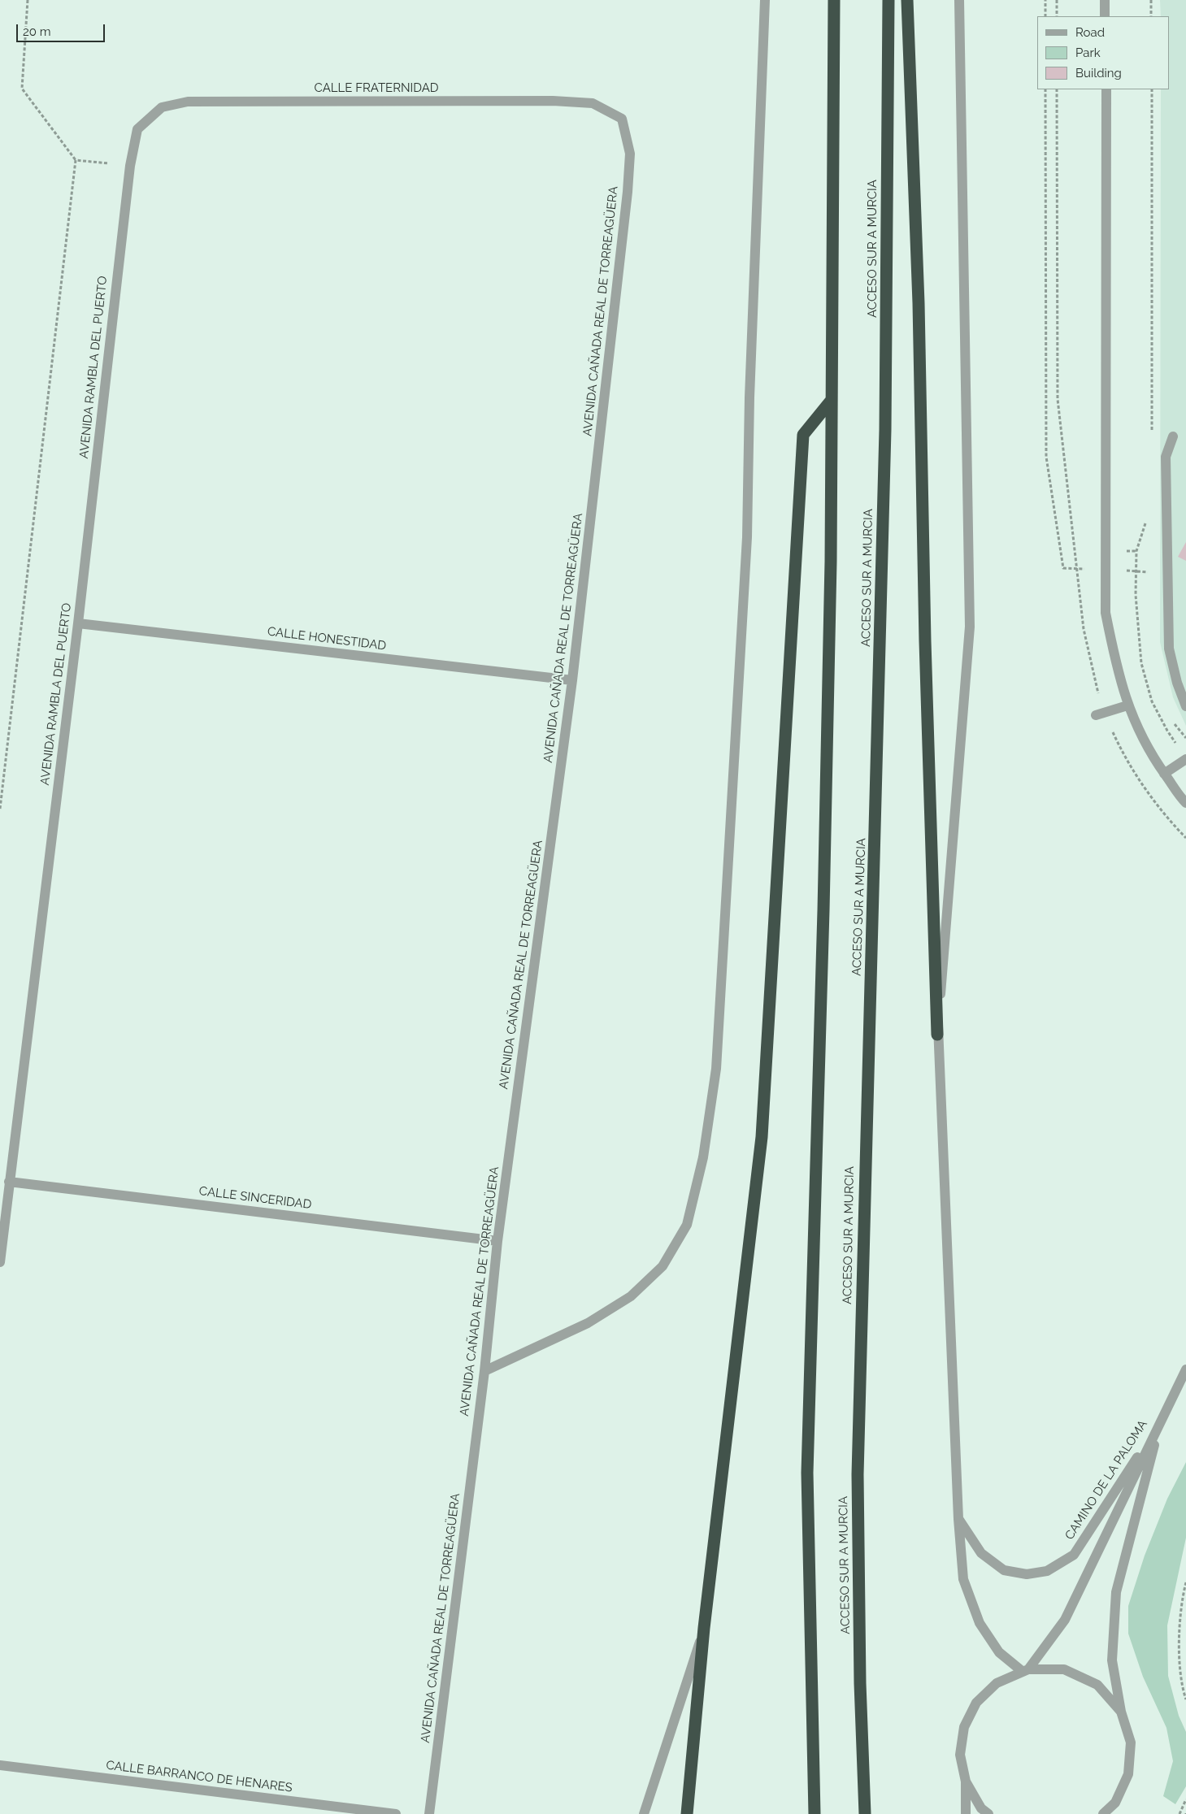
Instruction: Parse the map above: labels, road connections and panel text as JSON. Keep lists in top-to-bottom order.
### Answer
{
  "streets": {
    "highway": ["ACCESO SUR A MURCIA"],
    "street": [
      "CALLE FRATERNIDAD",
      "AVENIDA CAÑADA REAL DE TORREAGÜERA",
      "AVENIDA RAMBLA DEL PUERTO",
      "CALLE HONESTIDAD",
      "CALLE SINCERIDAD",
      "CAMINO DE LA PALOMA",
      "CALLE BARRANCO DE HENARES"
    ]
  },
  "crossings": [
    ["CALLE FRATERNIDAD", "AVENIDA CAÑADA REAL DE TORREAGÜERA"],
    ["CALLE FRATERNIDAD", "AVENIDA RAMBLA DEL PUERTO"],
    ["AVENIDA CAÑADA REAL DE TORREAGÜERA", "CALLE HONESTIDAD"],
    ["AVENIDA CAÑADA REAL DE TORREAGÜERA", "CALLE SINCERIDAD"],
    ["AVENIDA RAMBLA DEL PUERTO", "CALLE HONESTIDAD"],
    ["AVENIDA RAMBLA DEL PUERTO", "CALLE SINCERIDAD"]
  ],
  "legend": ["Road", "Park", "Building"],
  "scale_bar": "20 m"
}
